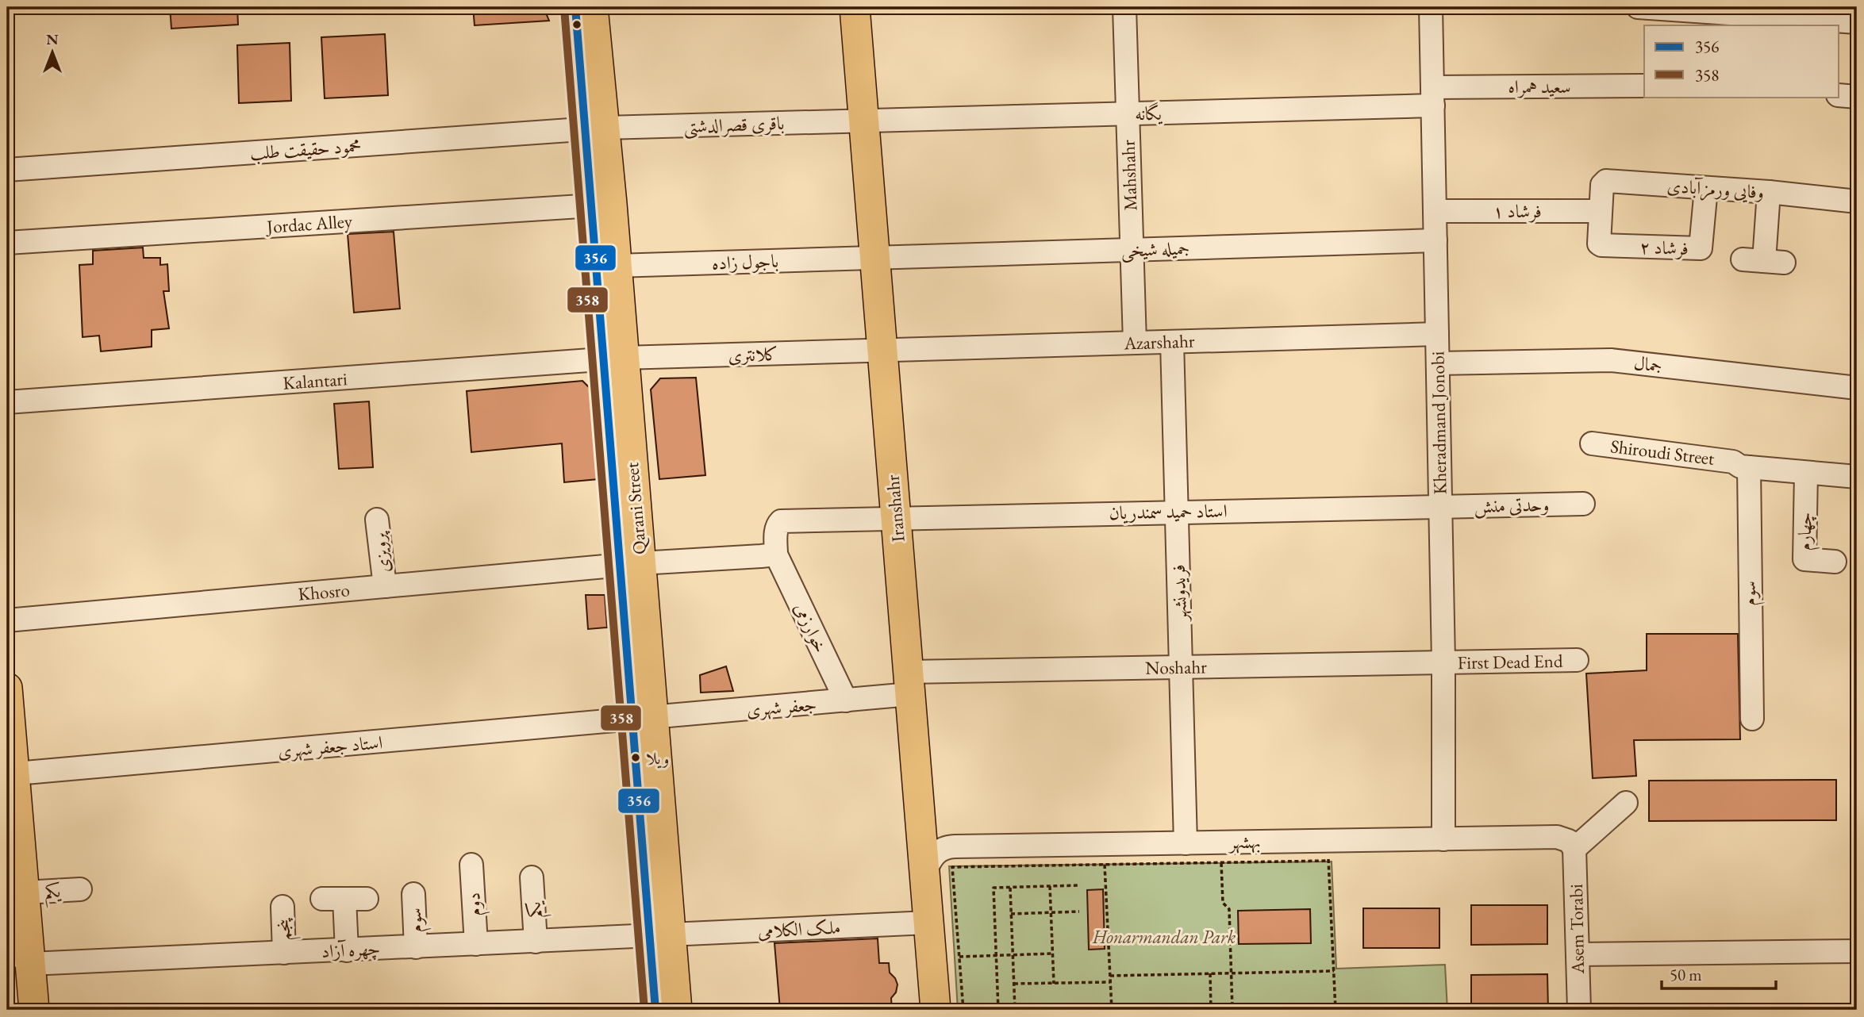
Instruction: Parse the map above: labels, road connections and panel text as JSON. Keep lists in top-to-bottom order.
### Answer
{
  "streets": {
    "main road": ["Qarani Street", "Iranshahr"],
    "street": [
      "سعید همراه",
      "یگانه",
      "باقری قصرالدشتی",
      "محمود حقیقت طلب",
      "Mahshahr",
      "وفایی ورمزآبادی",
      "فرشاد ۱",
      "Jordac Alley",
      "فرشاد ۲",
      "جمیله شیخی",
      "باجول زاده",
      "Azarshahr",
      "کلانتری",
      "جمال",
      "Kalantari",
      "Kheradmand Jonobi",
      "Shiroudi Street",
      "وحدتی منش",
      "استاد حمید سمندریان",
      "چهارم",
      "پرویزی",
      "Khosro",
      "فریدونشهر",
      "سوم",
      "خوارزمی",
      "First Dead End",
      "Noshahr",
      "جعفر شهری",
      "استاد جعفر شهری",
      "بهشهر",
      "یکم",
      "دوم",
      "ملک الکلامی",
      "Asem Torabi",
      "پنجم",
      "چهره آزاد"
    ]
  },
  "crossings": [
    ["سعید همراه", "یگانه"],
    ["سعید همراه", "Kheradmand Jonobi"],
    ["یگانه", "باقری قصرالدشتی"],
    ["یگانه", "Mahshahr"],
    ["یگانه", "Kheradmand Jonobi"],
    ["یگانه", "Iranshahr"],
    ["باقری قصرالدشتی", "محمود حقیقت طلب"],
    ["باقری قصرالدشتی", "Qarani Street"],
    ["باقری قصرالدشتی", "Iranshahr"],
    ["محمود حقیقت طلب", "Qarani Street"],
    ["Mahshahr", "جمیله شیخی"],
    ["Mahshahr", "Azarshahr"],
    ["وفایی ورمزآبادی", "فرشاد ۱"],
    ["وفایی ورمزآبادی", "فرشاد ۲"],
    ["فرشاد ۱", "فرشاد ۲"],
    ["فرشاد ۱", "Kheradmand Jonobi"],
    ["Jordac Alley", "Qarani Street"],
    ["جمیله شیخی", "باجول زاده"],
    ["جمیله شیخی", "Kheradmand Jonobi"],
    ["جمیله شیخی", "Iranshahr"],
    ["باجول زاده", "Qarani Street"],
    ["باجول زاده", "Iranshahr"],
    ["Azarshahr", "کلانتری"],
    ["Azarshahr", "Kheradmand Jonobi"],
    ["Azarshahr", "Iranshahr"],
    ["Azarshahr", "فریدونشهر"],
    ["کلانتری", "Kalantari"],
    ["کلانتری", "Qarani Street"],
    ["کلانتری", "Iranshahr"],
    ["جمال", "Kheradmand Jonobi"],
    ["Kalantari", "Qarani Street"],
    ["Kheradmand Jonobi", "وحدتی منش"],
    ["Kheradmand Jonobi", "استاد حمید سمندریان"],
    ["Kheradmand Jonobi", "First Dead End"],
    ["Kheradmand Jonobi", "Noshahr"],
    ["Kheradmand Jonobi", "بهشهر"],
    ["Shiroudi Street", "چهارم"],
    ["Shiroudi Street", "سوم"],
    ["وحدتی منش", "استاد حمید سمندریان"],
    ["Qarani Street", "Khosro"],
    ["Qarani Street", "جعفر شهری"],
    ["Qarani Street", "استاد جعفر شهری"],
    ["Qarani Street", "ملک الکلامی"],
    ["Qarani Street", "چهره آزاد"],
    ["Iranshahr", "استاد حمید سمندریان"],
    ["Iranshahr", "Noshahr"],
    ["Iranshahr", "جعفر شهری"],
    ["Iranshahr", "بهشهر"],
    ["Iranshahr", "ملک الکلامی"],
    ["استاد حمید سمندریان", "Khosro"],
    ["استاد حمید سمندریان", "فریدونشهر"],
    ["استاد حمید سمندریان", "خوارزمی"],
    ["پرویزی", "Khosro"],
    ["Khosro", "خوارزمی"],
    ["فریدونشهر", "Noshahr"],
    ["فریدونشهر", "بهشهر"],
    ["سوم", "چهره آزاد"],
    ["خوارزمی", "جعفر شهری"],
    ["First Dead End", "Noshahr"],
    ["Noshahr", "جعفر شهری"],
    ["جعفر شهری", "استاد جعفر شهری"],
    ["بهشهر", "Asem Torabi"],
    ["یکم", "چهره آزاد"],
    ["دوم", "چهره آزاد"],
    ["ملک الکلامی", "چهره آزاد"],
    ["پنجم", "چهره آزاد"]
  ],
  "parks": ["Honarmandan Park"],
  "places": ["ویلا"],
  "lines": ["transit line 356", "transit line 358"],
  "legend": ["356", "358"],
  "scale_bar": "50 m",
  "north": "top"
}
